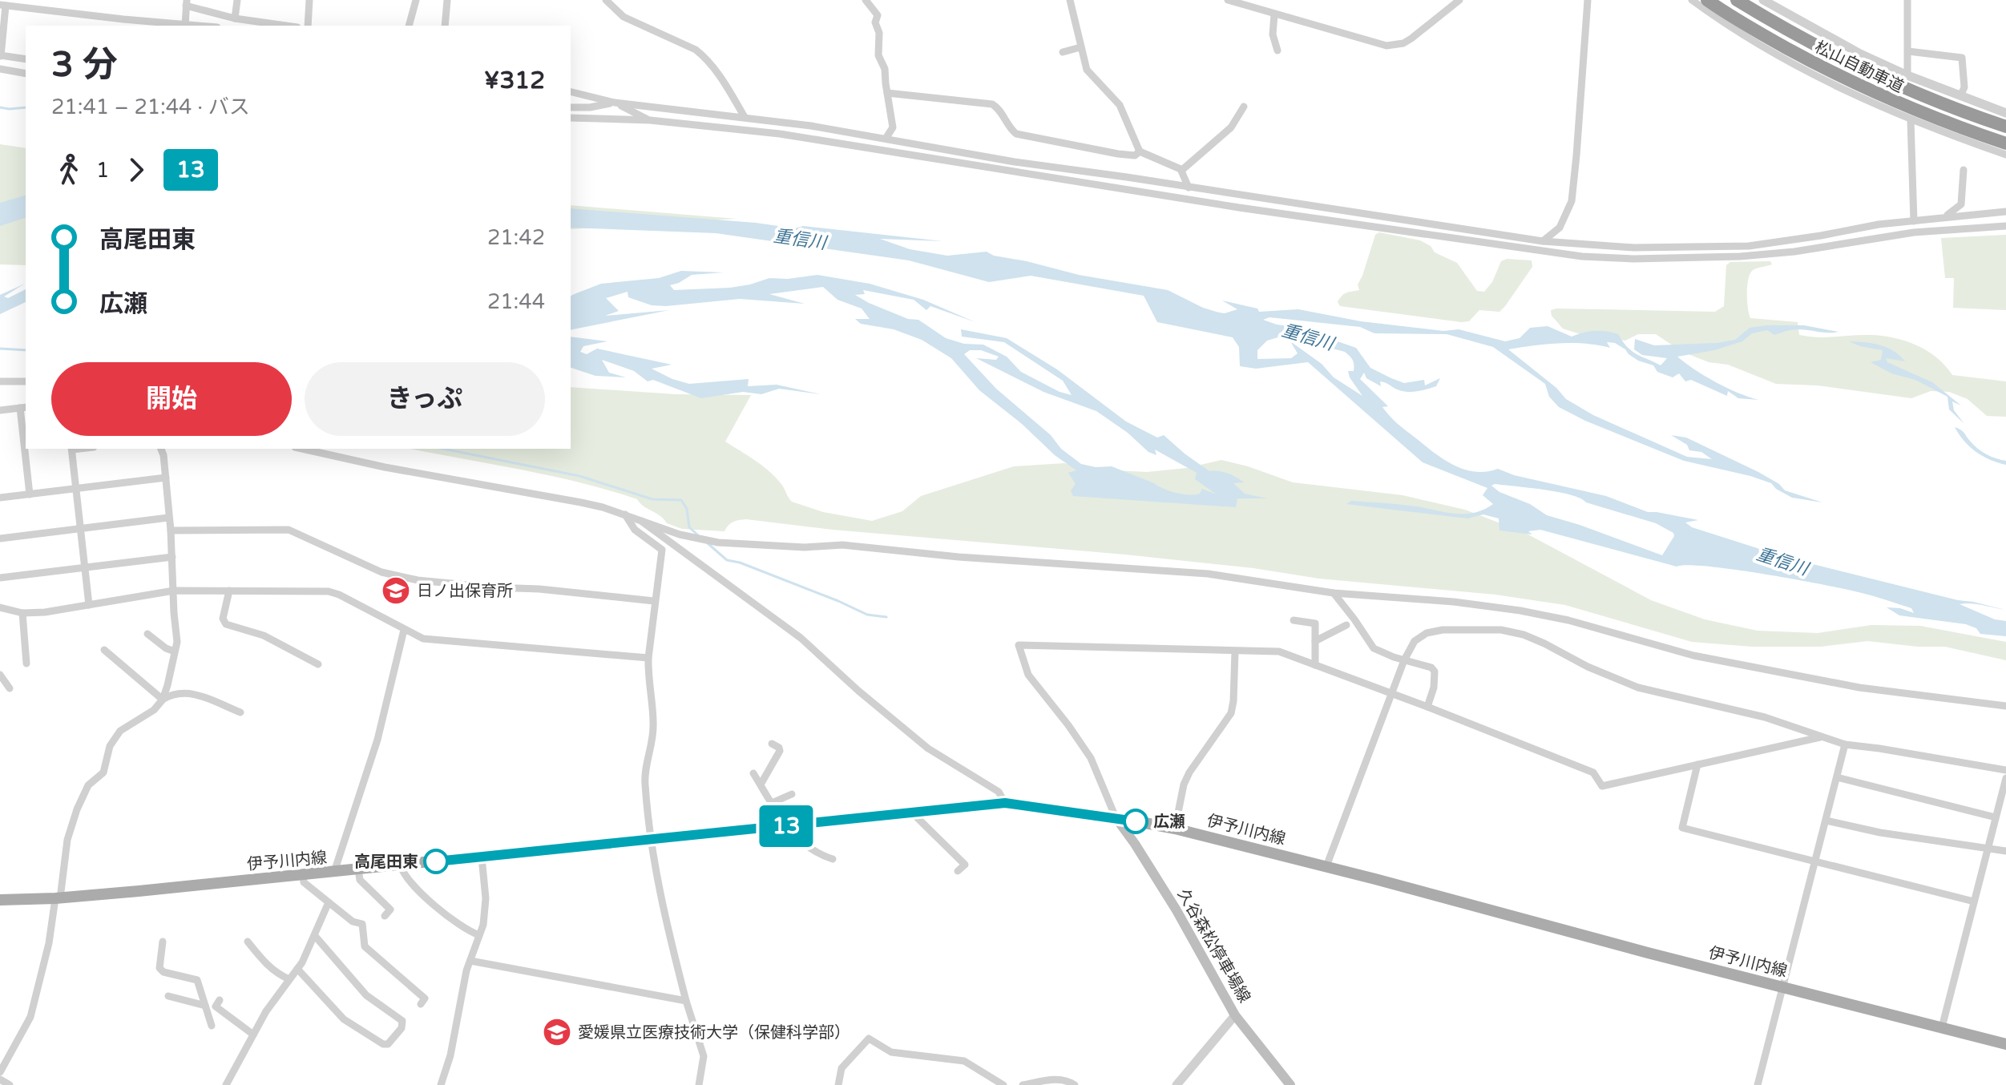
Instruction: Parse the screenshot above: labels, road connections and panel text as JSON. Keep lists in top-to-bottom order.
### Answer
{
  "streets": {
    "highway": ["松山自動車道"],
    "main road": ["伊予川内線", "久谷森松停車場線"]
  },
  "crossings": [
    ["伊予川内線", "久谷森松停車場線"]
  ],
  "water": ["重信川"],
  "places": {
    "school or university": ["日ノ出保育所", "愛媛県立医療技術大学（保健科学部）"],
    "other": ["広瀬", "高尾田東"]
  },
  "lines": ["bus line 13"],
  "page": {
    "on_map": "13",
    "heading": ["3 分", "21:41 – 21:44 · バス", "¥312"],
    "legs": ["1", "13"],
    "list": [
      {
        "name": "高尾田東",
        "value": "21:42"
      },
      {
        "name": "広瀬",
        "value": "21:44"
      }
    ],
    "buttons": ["開始", "きっぷ"]
  }
}
